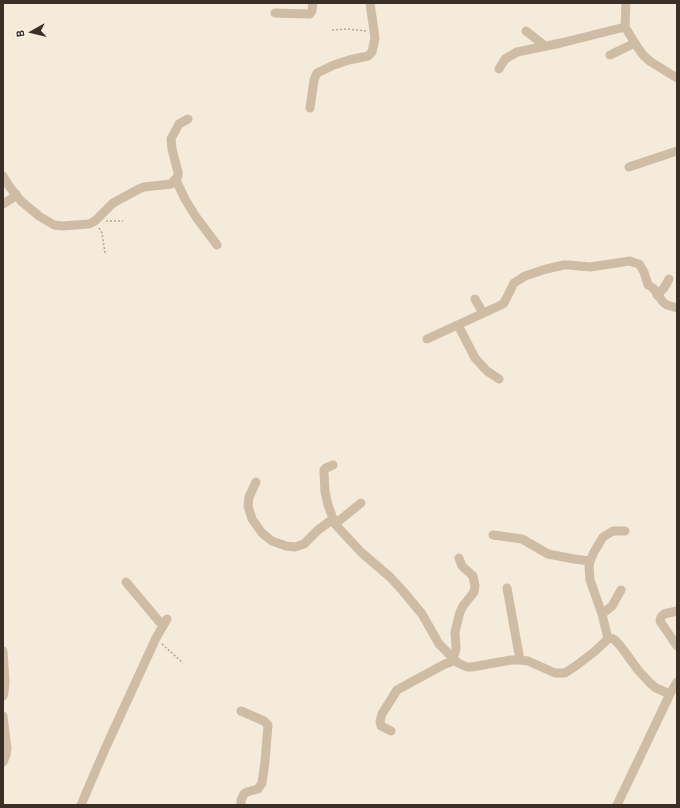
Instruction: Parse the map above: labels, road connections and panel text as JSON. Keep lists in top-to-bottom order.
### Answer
{
  "north": "left"
}
